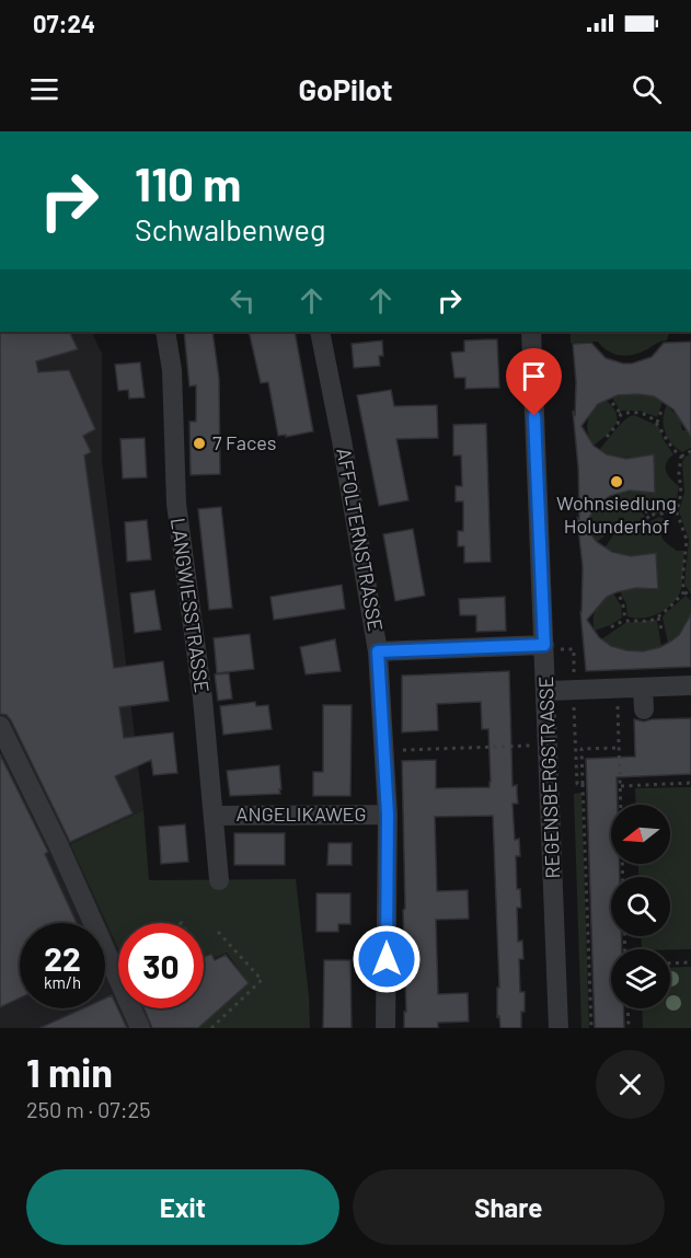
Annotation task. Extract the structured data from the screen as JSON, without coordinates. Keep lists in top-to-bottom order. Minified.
{"streets":{"street":["AFFOLTERNSTRASSE","LANGWIESSTRASSE","REGENSBERGSTRASSE","ANGELIKAWEG"]},"crossings":[["AFFOLTERNSTRASSE","ANGELIKAWEG"],["LANGWIESSTRASSE","ANGELIKAWEG"]],"places":["7 Faces","Wohnsiedlung Holunderhof"],"north":"left","page":{"status":"07:24","header":"GoPilot","turn":["110 m","Schwalbenweg"],"speed":"22 km/h","limit":"30","heading":["1 min","250 m · 07:25"],"buttons":["Exit","Share"]}}
